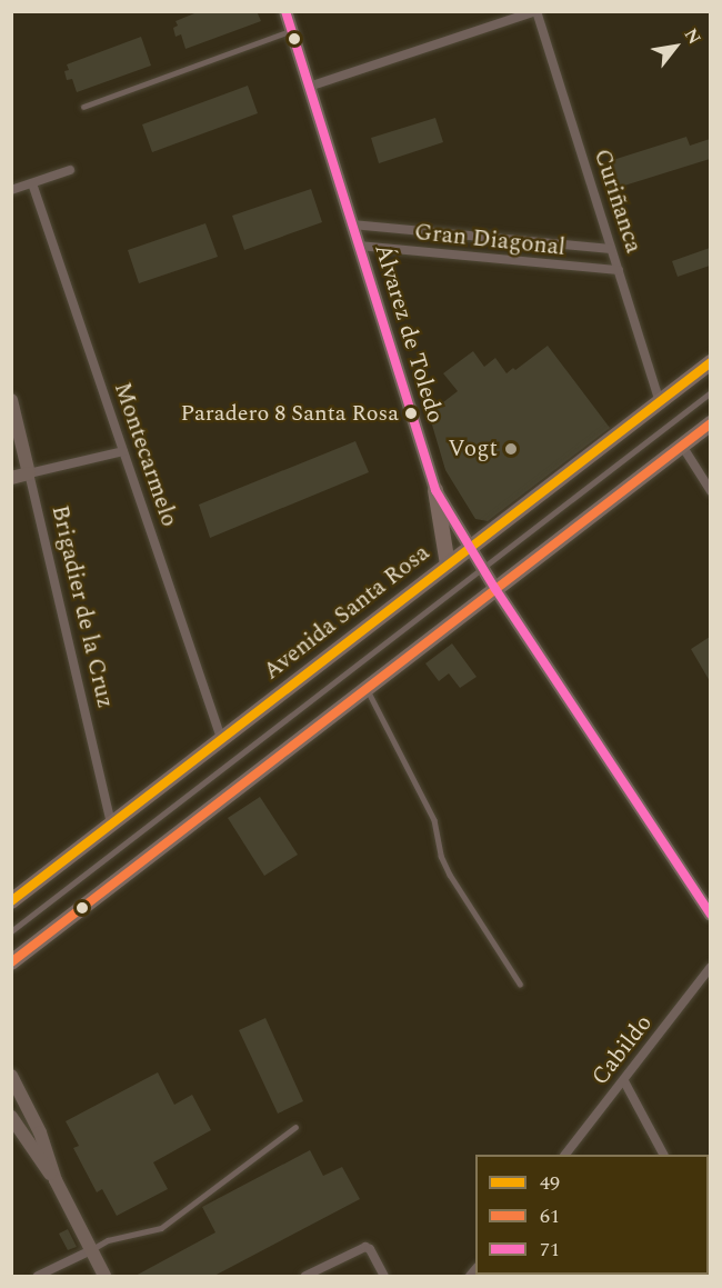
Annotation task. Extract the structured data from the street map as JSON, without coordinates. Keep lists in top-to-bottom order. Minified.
{"streets":{"main road":["Avenida Santa Rosa"],"street":["Curiñanca","Gran Diagonal","Álvarez de Toledo","Montecarmelo","Brigadier de la Cruz","Cabildo"]},"crossings":[["Curiñanca","Gran Diagonal"],["Curiñanca","Avenida Santa Rosa"],["Gran Diagonal","Álvarez de Toledo"],["Álvarez de Toledo","Avenida Santa Rosa"],["Montecarmelo","Avenida Santa Rosa"],["Brigadier de la Cruz","Avenida Santa Rosa"]],"places":["Paradero 8 Santa Rosa","Vogt"],"lines":["transit line 71","transit line 49","transit line 61"],"legend":["49","61","71"],"north":"top right"}
